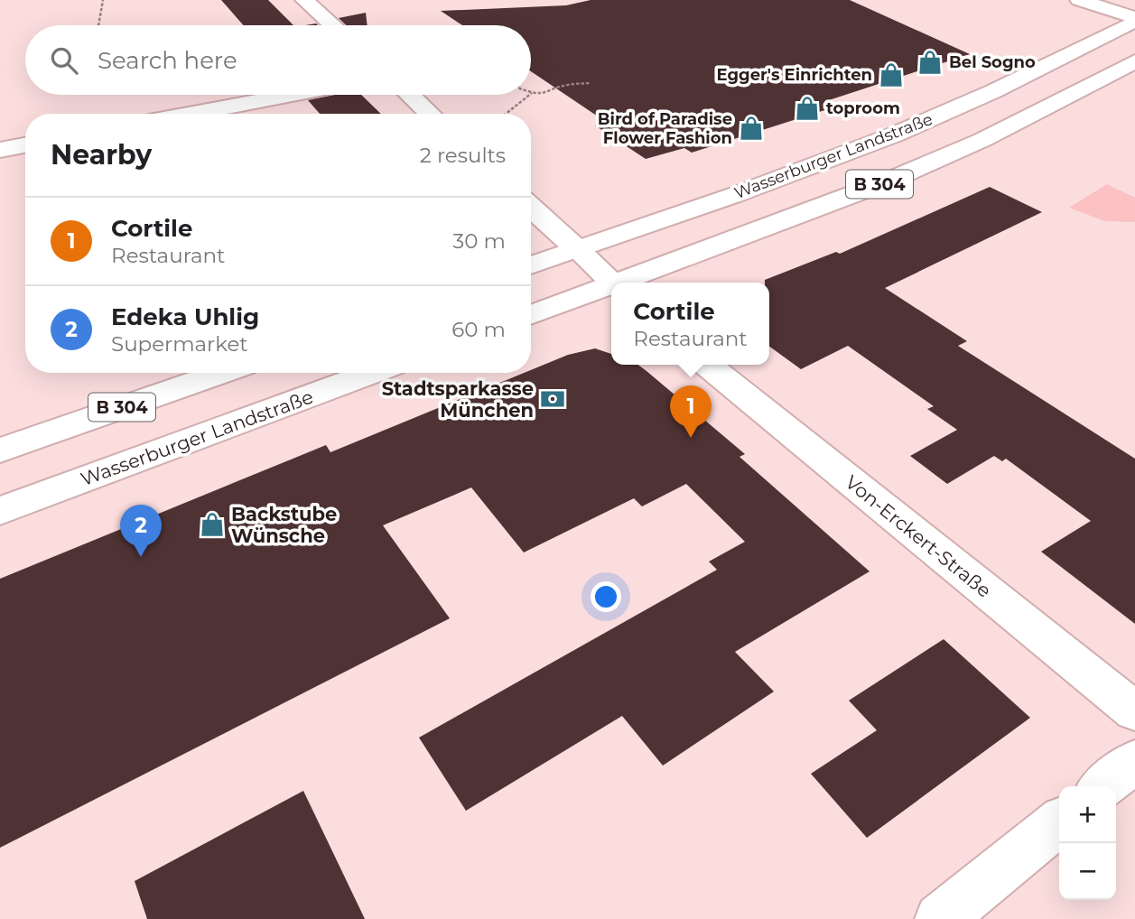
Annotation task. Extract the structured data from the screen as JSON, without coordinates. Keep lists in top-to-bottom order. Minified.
{"streets":{"main road":["Wasserburger Landstraße","B 304","Von-Erckert-Straße"]},"places":{"shop":["Bel Sogno","Egger's Einrichten","toproom","Bird of Paradise Flower Fashion","Backstube Wünsche"],"bank":["Stadtsparkasse München"]},"page":{"search":"Search here","heading":["Nearby","2 results"],"list":[{"mark":"1","name":"Cortile","note":"Restaurant","value":"30 m"},{"mark":"2","name":"Edeka Uhlig","note":"Supermarket","value":"60 m"}],"popup":["Cortile","Restaurant"],"pins":["1","2"],"map_buttons":["+","−"]}}
